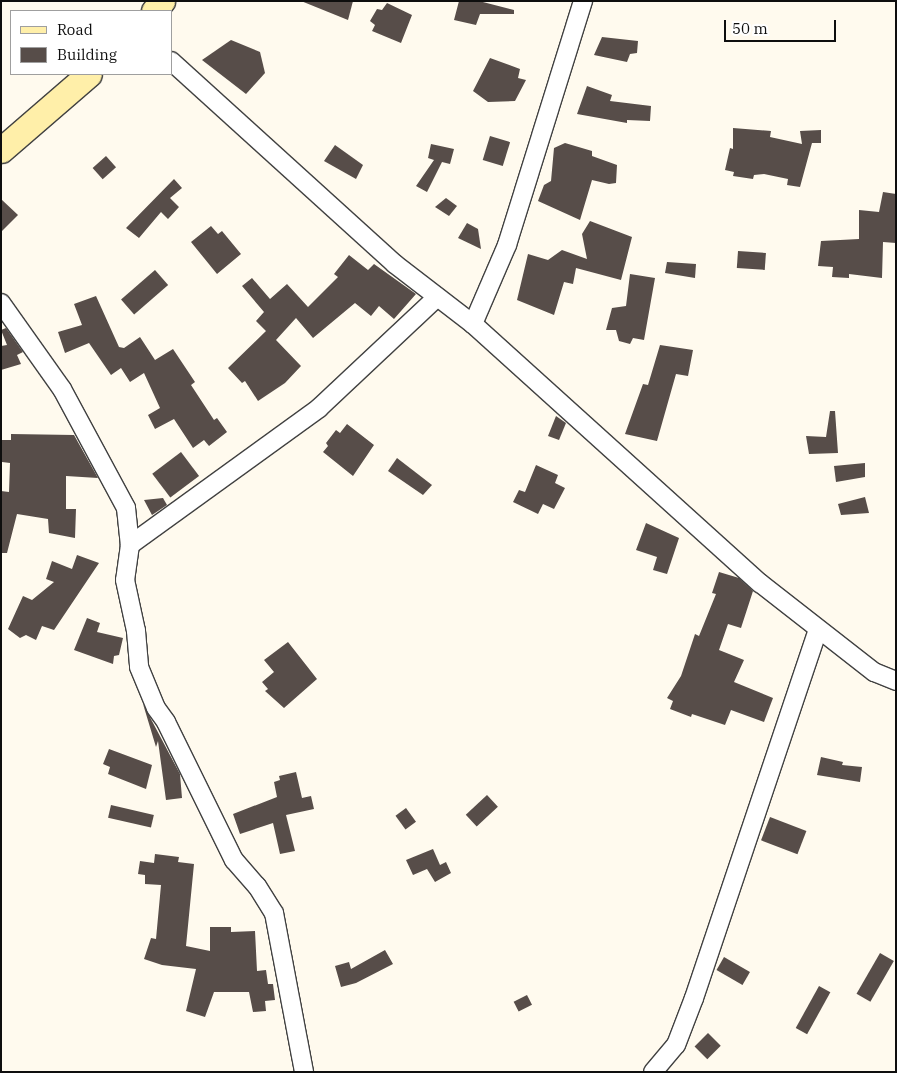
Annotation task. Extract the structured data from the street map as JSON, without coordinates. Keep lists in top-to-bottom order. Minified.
{"legend":["Road","Building"],"scale_bar":"50 m"}
